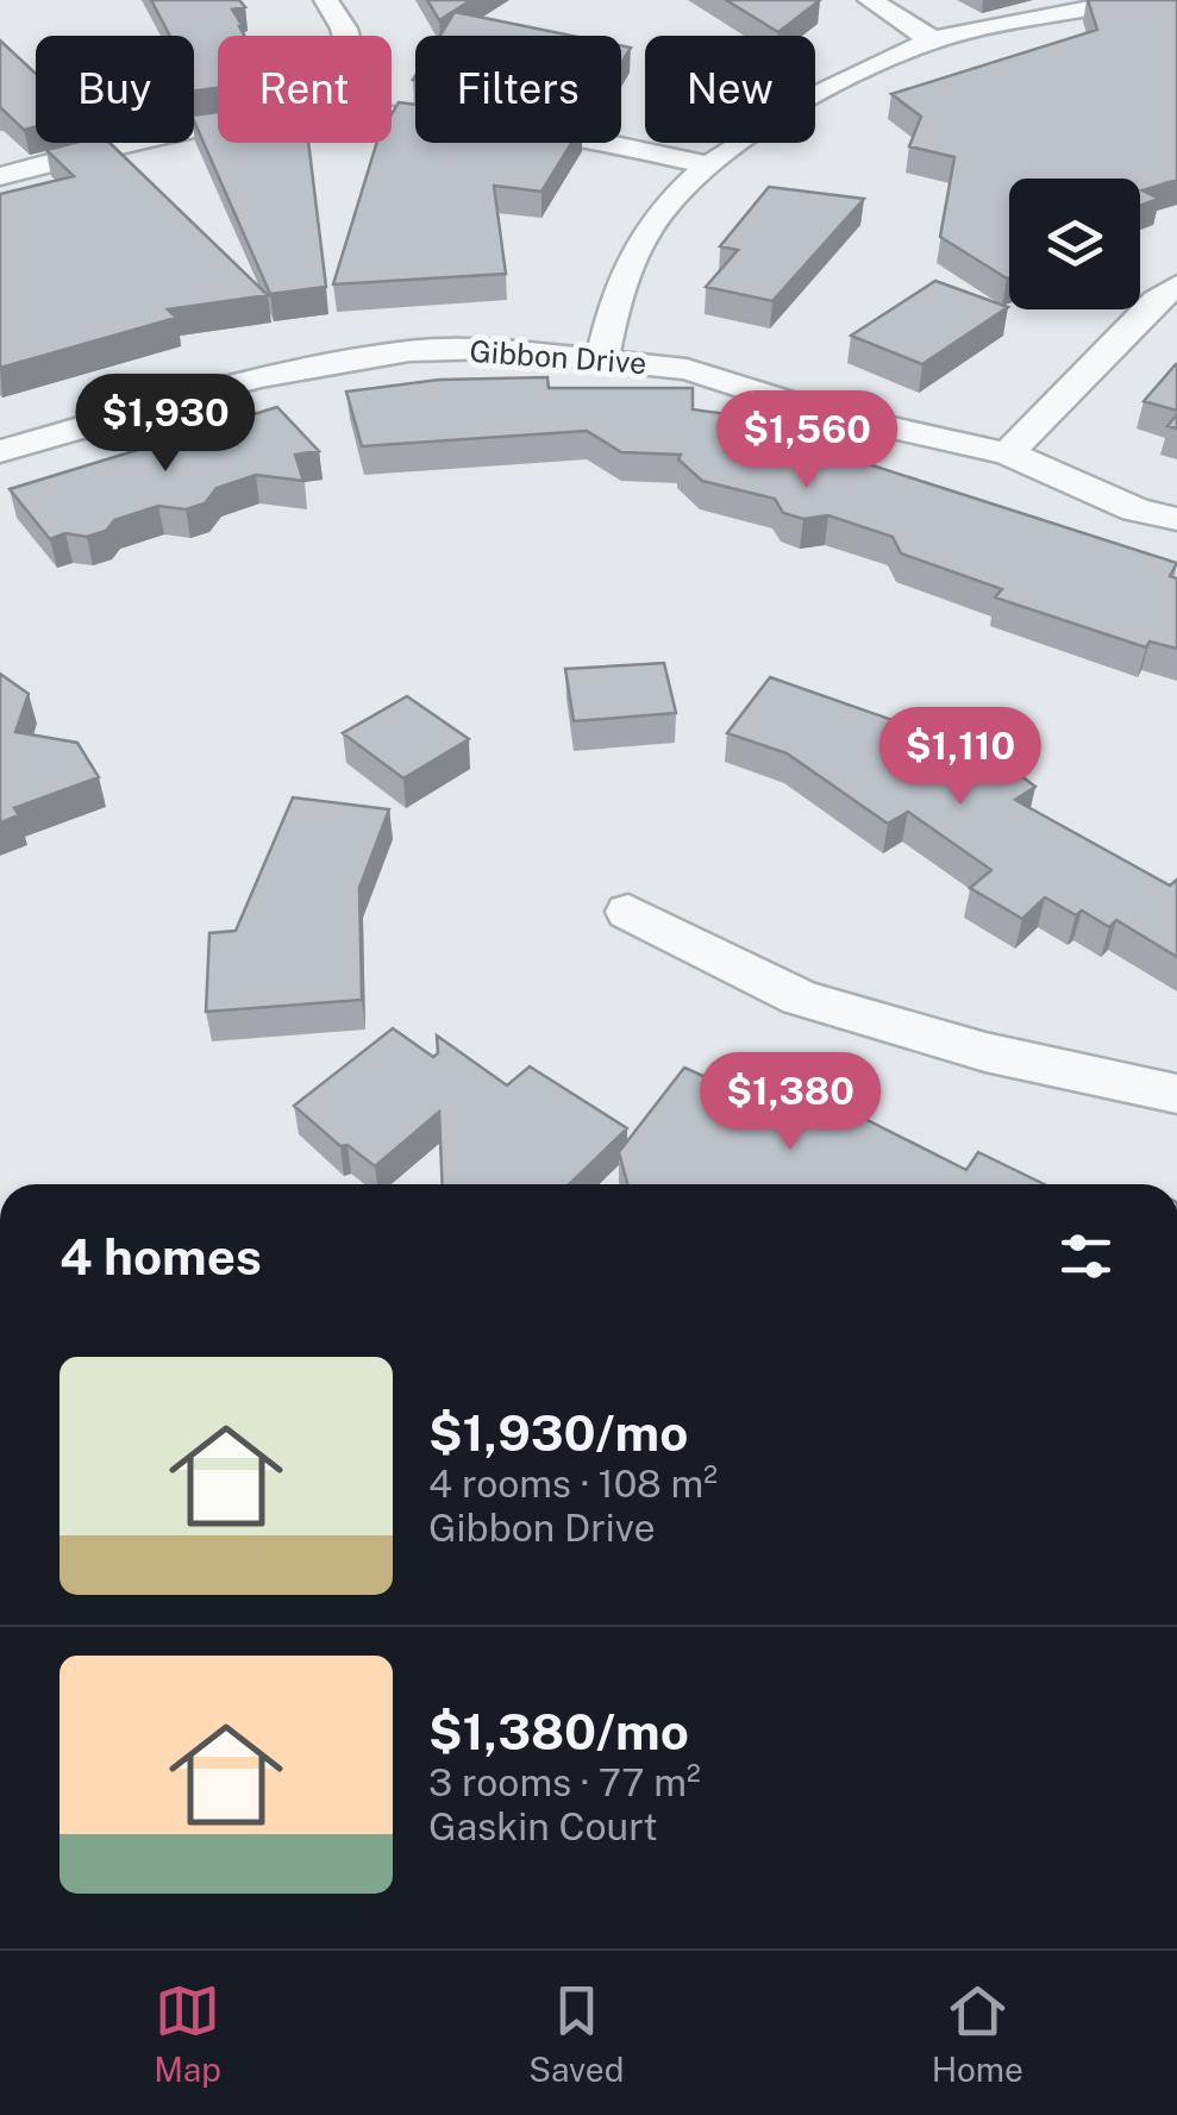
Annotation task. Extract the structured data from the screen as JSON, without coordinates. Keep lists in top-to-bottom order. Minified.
{"streets":{"street":["Gibbon Drive"]},"page":{"chip":["Buy","Rent","Filters","New"],"price":["$1,930","$1,560","$1,110","$1,380"],"heading":"4 homes","list":[{"name":"$1,930/mo","note":"4 rooms · 108 m² · Gibbon Drive"},{"name":"$1,380/mo","note":"3 rooms · 77 m² · Gaskin Court"}],"tabs":["Map","Saved","Home"]}}
